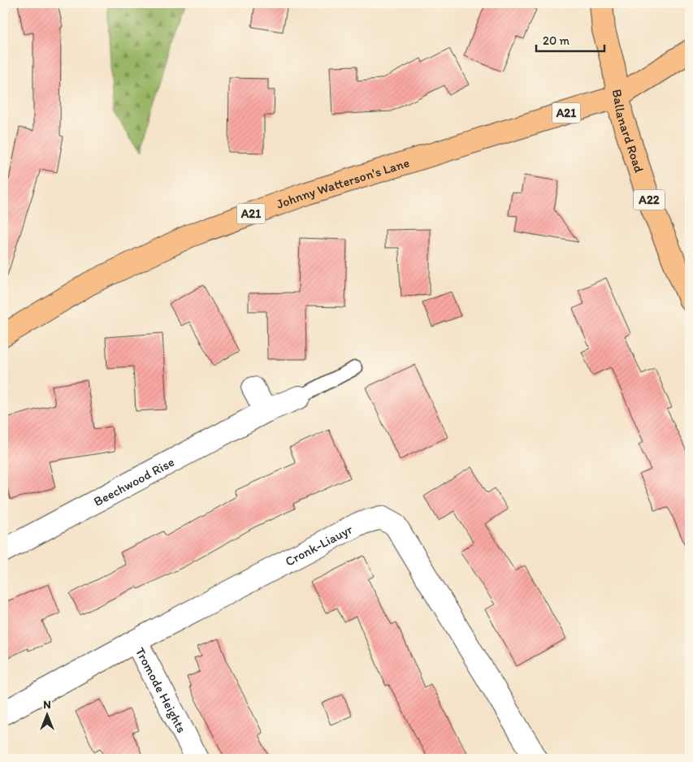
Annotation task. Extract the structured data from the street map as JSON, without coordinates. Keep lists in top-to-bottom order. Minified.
{"streets":{"main road":["A21","Ballanard Road","Johnny Watterson's Lane","A22"],"street":["Beechwood Rise","Cronk-Liauyr","Tromode Heights"]},"crossings":[["Ballanard Road","Johnny Watterson's Lane"],["Cronk-Liauyr","Tromode Heights"]],"scale_bar":"20 m","north":"top"}
